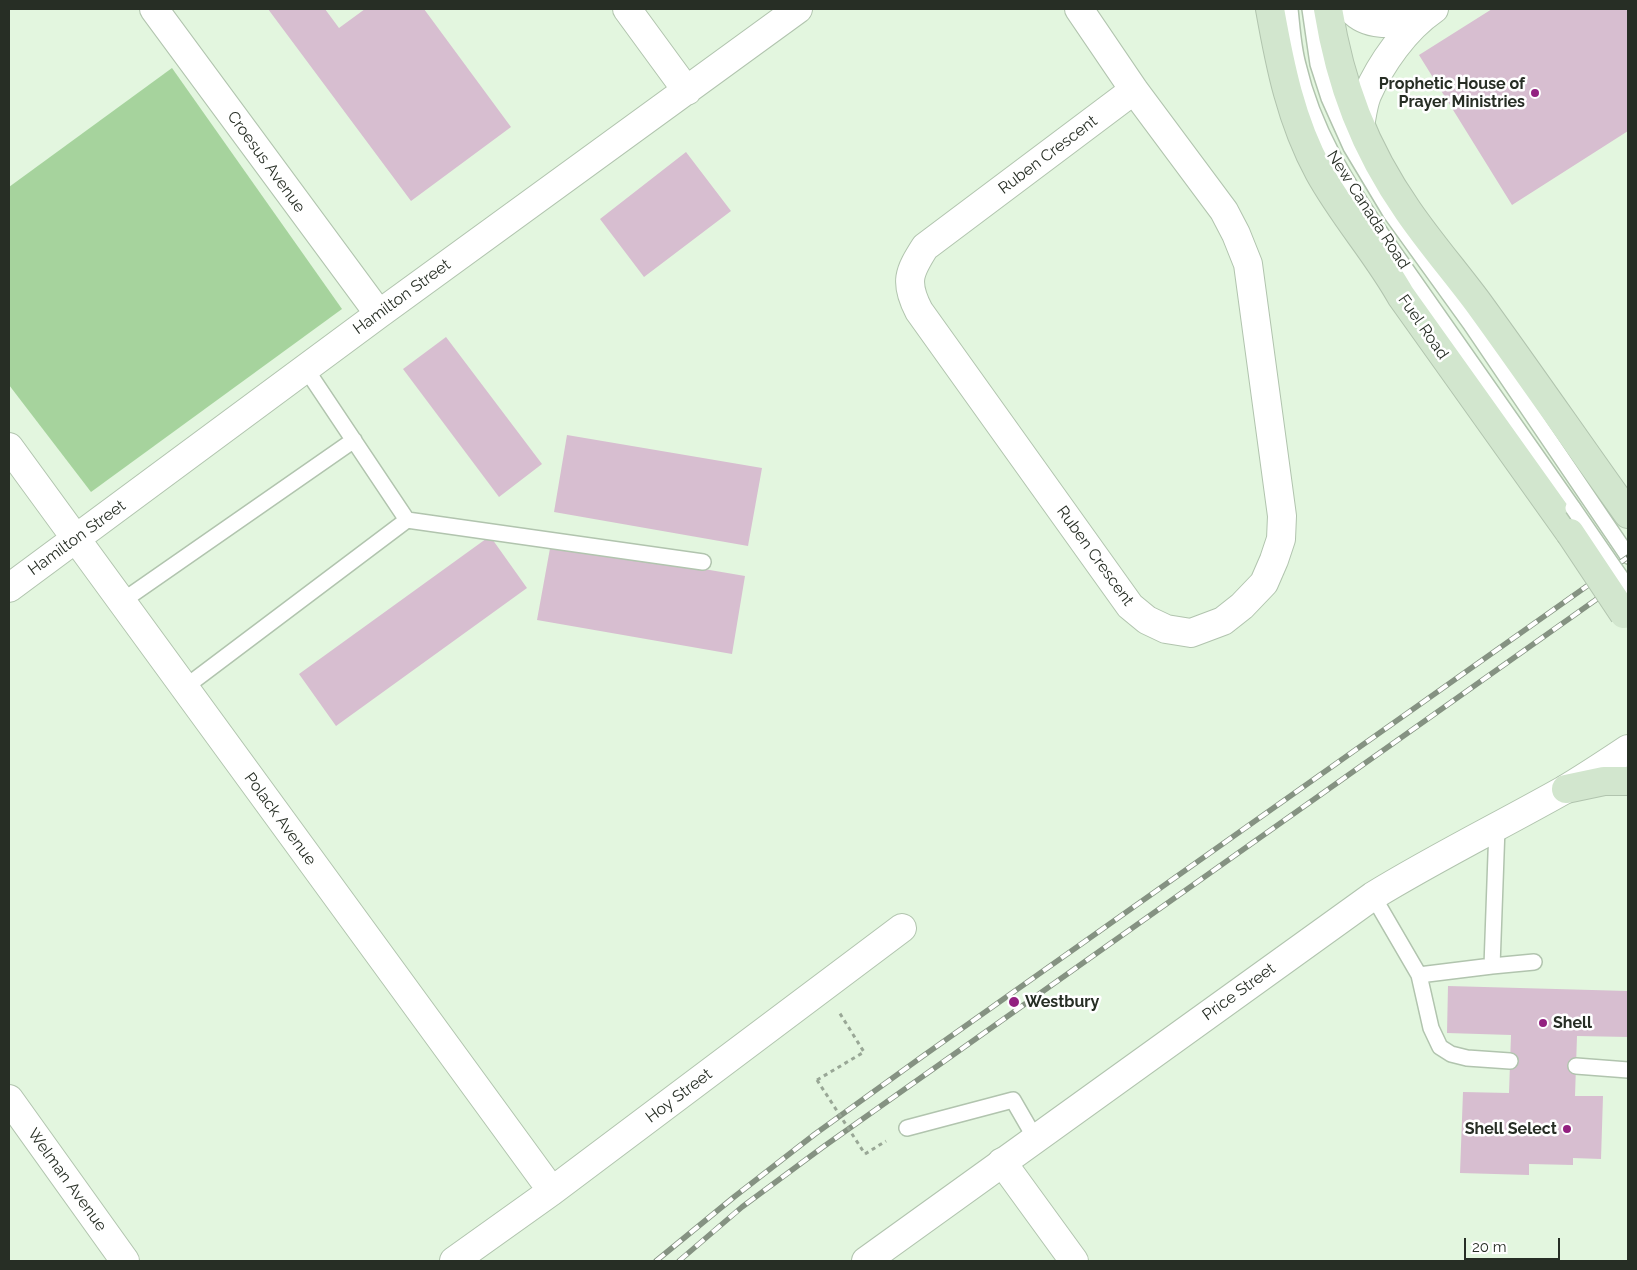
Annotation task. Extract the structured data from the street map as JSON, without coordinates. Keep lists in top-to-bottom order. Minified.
{"streets":{"main road":["Fuel Road"],"street":["Ruben Crescent","Croesus Avenue","Hamilton Street","Polack Avenue","Price Street","Hoy Street","Welman Avenue"],"lane":["New Canada Road"]},"crossings":[["Croesus Avenue","Hamilton Street"],["New Canada Road","Fuel Road"],["Hamilton Street","Polack Avenue"],["Polack Avenue","Hoy Street"]],"places":["Prophetic House of Prayer Ministries","Westbury","Shell","Shell Select"],"scale_bar":"20 m"}
